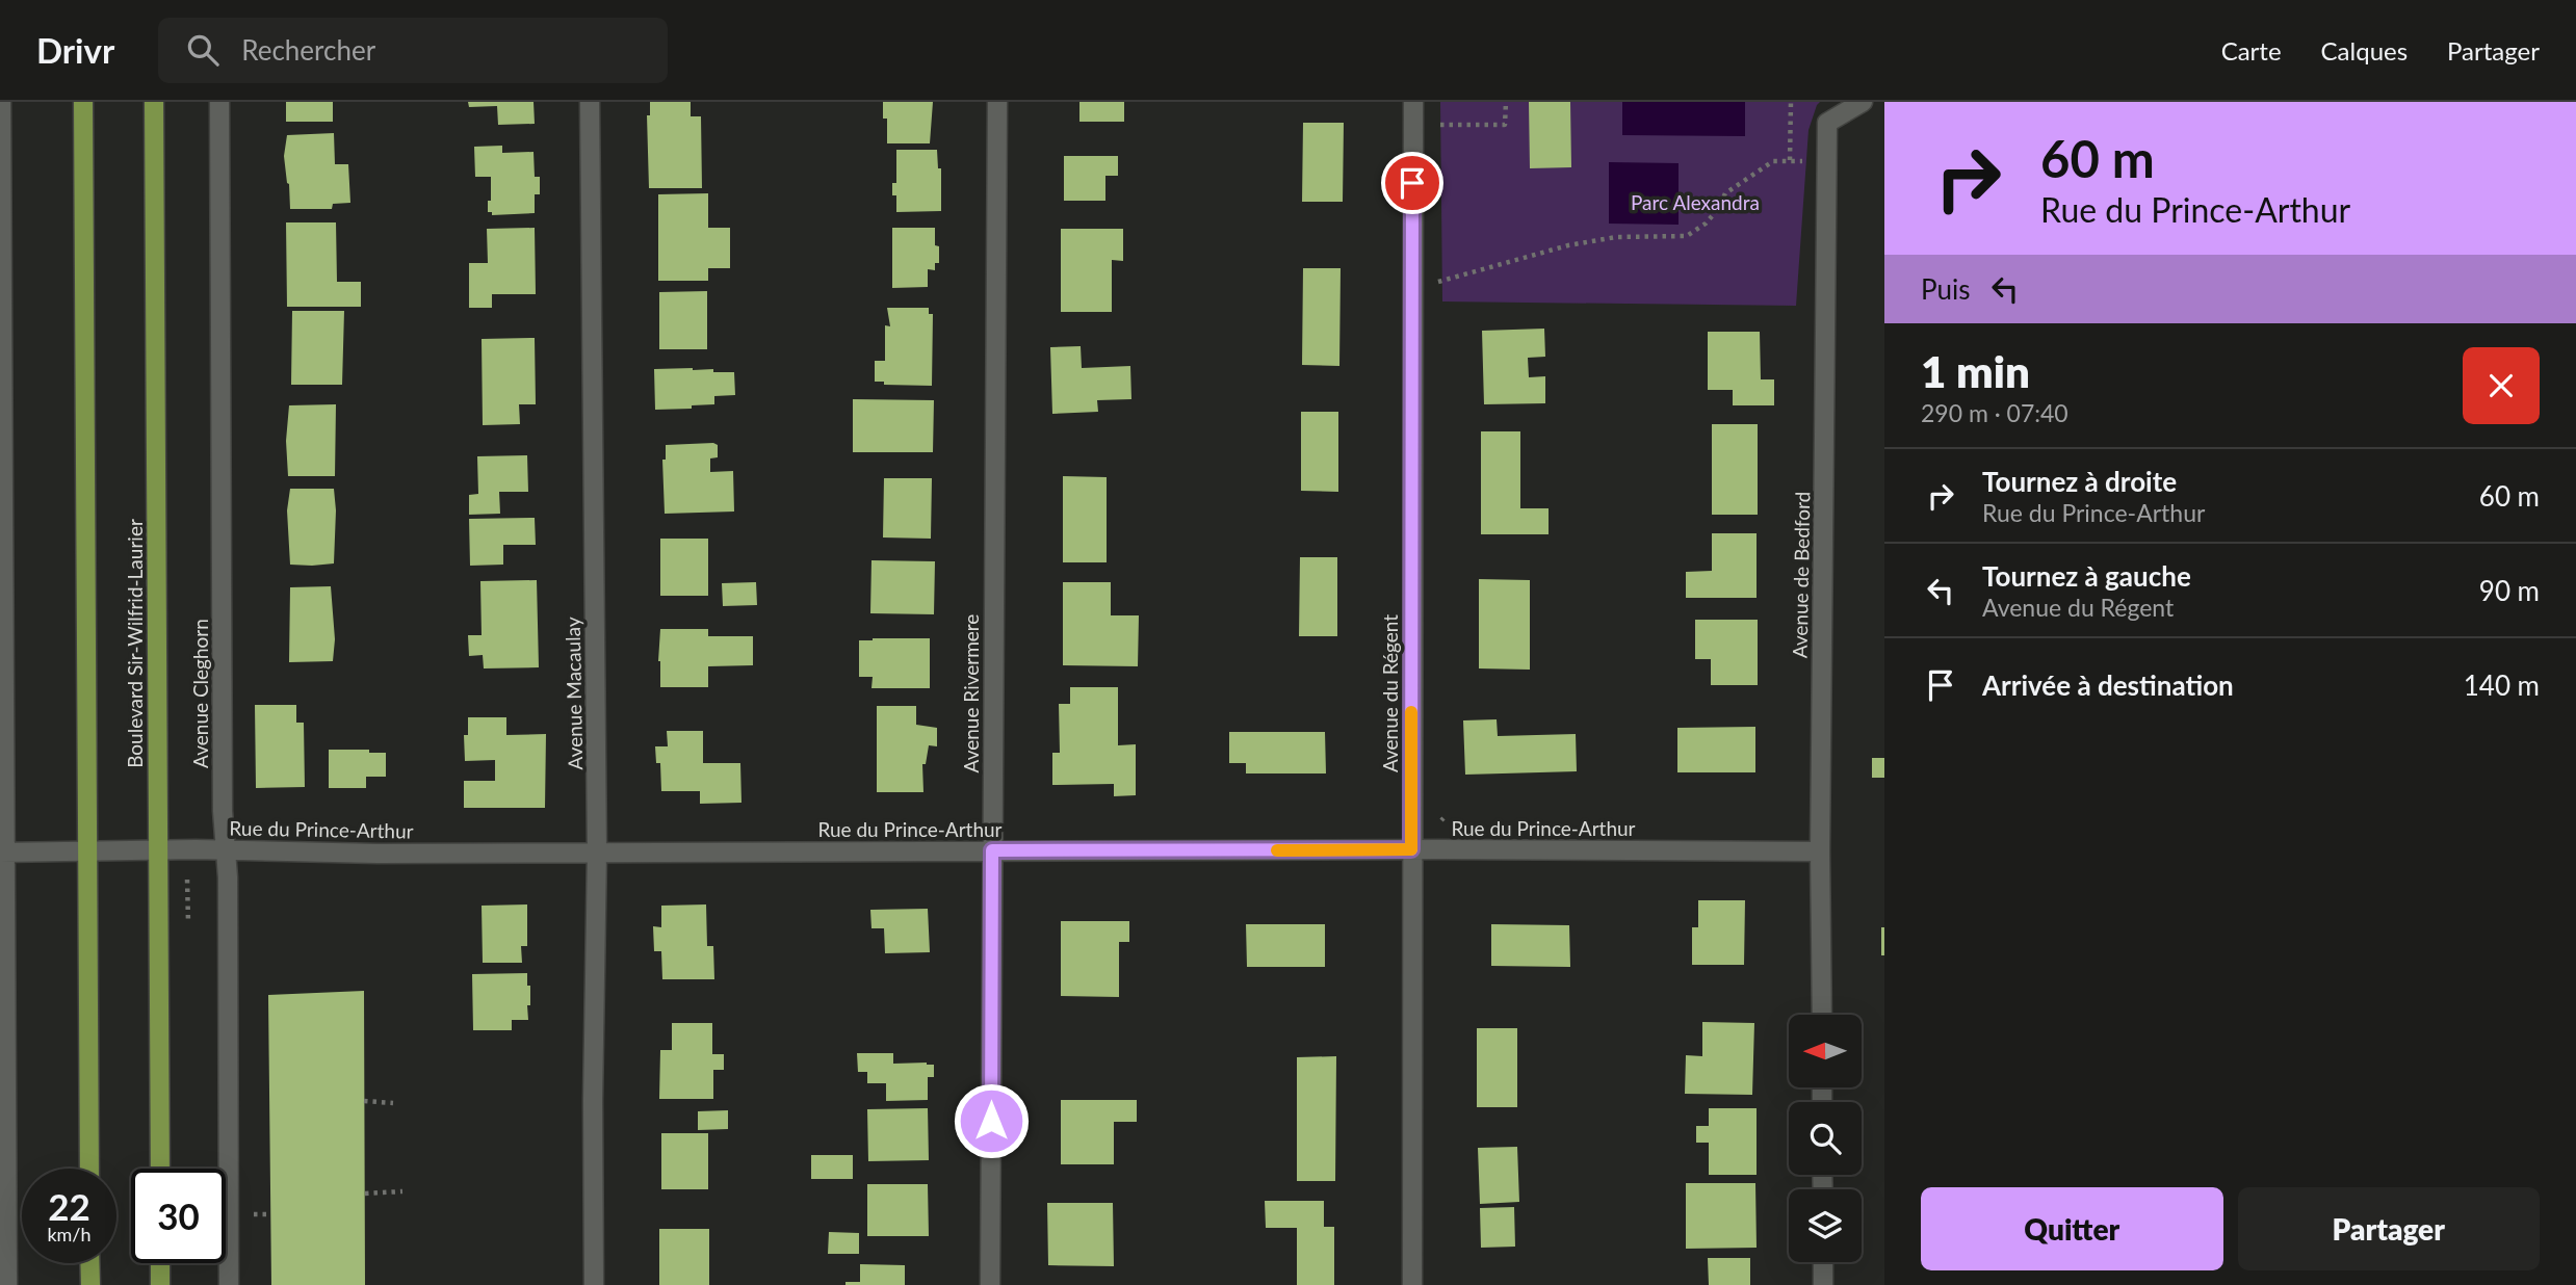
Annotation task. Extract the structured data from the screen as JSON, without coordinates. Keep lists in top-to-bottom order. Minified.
{"streets":{"main road":["Boulevard Sir-Wilfrid-Laurier"],"street":["Avenue de Bedford","Avenue Cleghorn","Avenue Macaulay","Avenue Rivermere","Avenue du Régent","Rue du Prince-Arthur"]},"crossings":[["Avenue de Bedford","Rue du Prince-Arthur"],["Boulevard Sir-Wilfrid-Laurier","Rue du Prince-Arthur"],["Avenue Cleghorn","Rue du Prince-Arthur"],["Avenue Macaulay","Rue du Prince-Arthur"],["Avenue Rivermere","Rue du Prince-Arthur"],["Avenue du Régent","Rue du Prince-Arthur"]],"parks":["Parc Alexandra"],"north":"left","page":{"header":"Drivr","search":"Rechercher","nav":["Carte","Calques","Partager"],"turn":["60 m","Rue du Prince-Arthur"],"then":"Puis","heading":["1 min","290 m · 07:40"],"list":[{"name":"Tournez à droite","note":"Rue du Prince-Arthur","value":"60 m"},{"name":"Tournez à gauche","note":"Avenue du Régent","value":"90 m"},{"name":"Arrivée à destination","value":"140 m"}],"speed":"22 km/h","limit":"30","buttons":["Quitter","Partager"]}}
